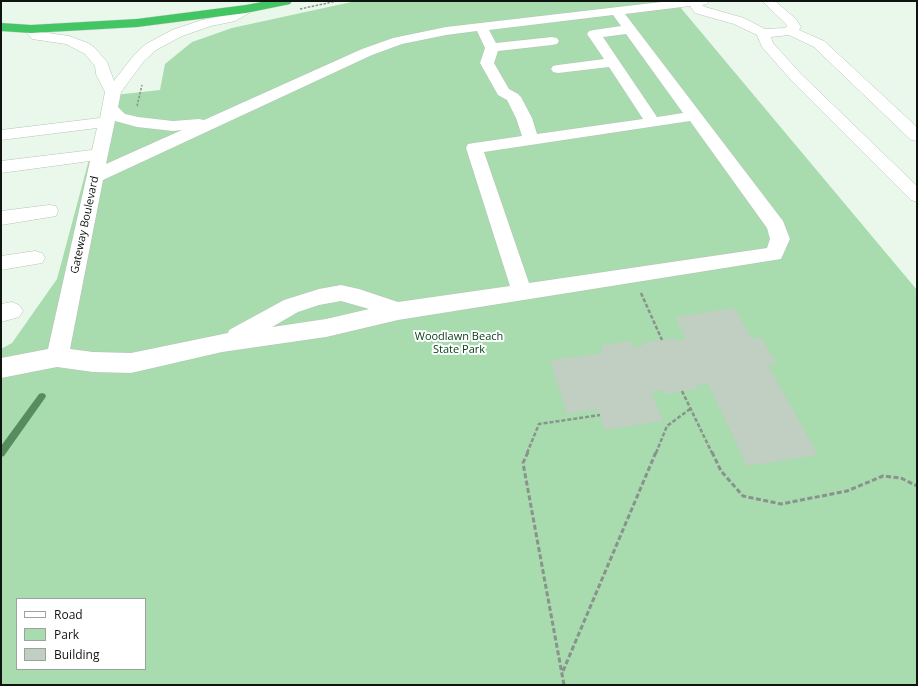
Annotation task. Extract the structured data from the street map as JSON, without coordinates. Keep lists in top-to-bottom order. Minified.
{"streets":{"street":["Gateway Boulevard"]},"parks":["Woodlawn Beach State Park"],"legend":["Road","Park","Building"]}
